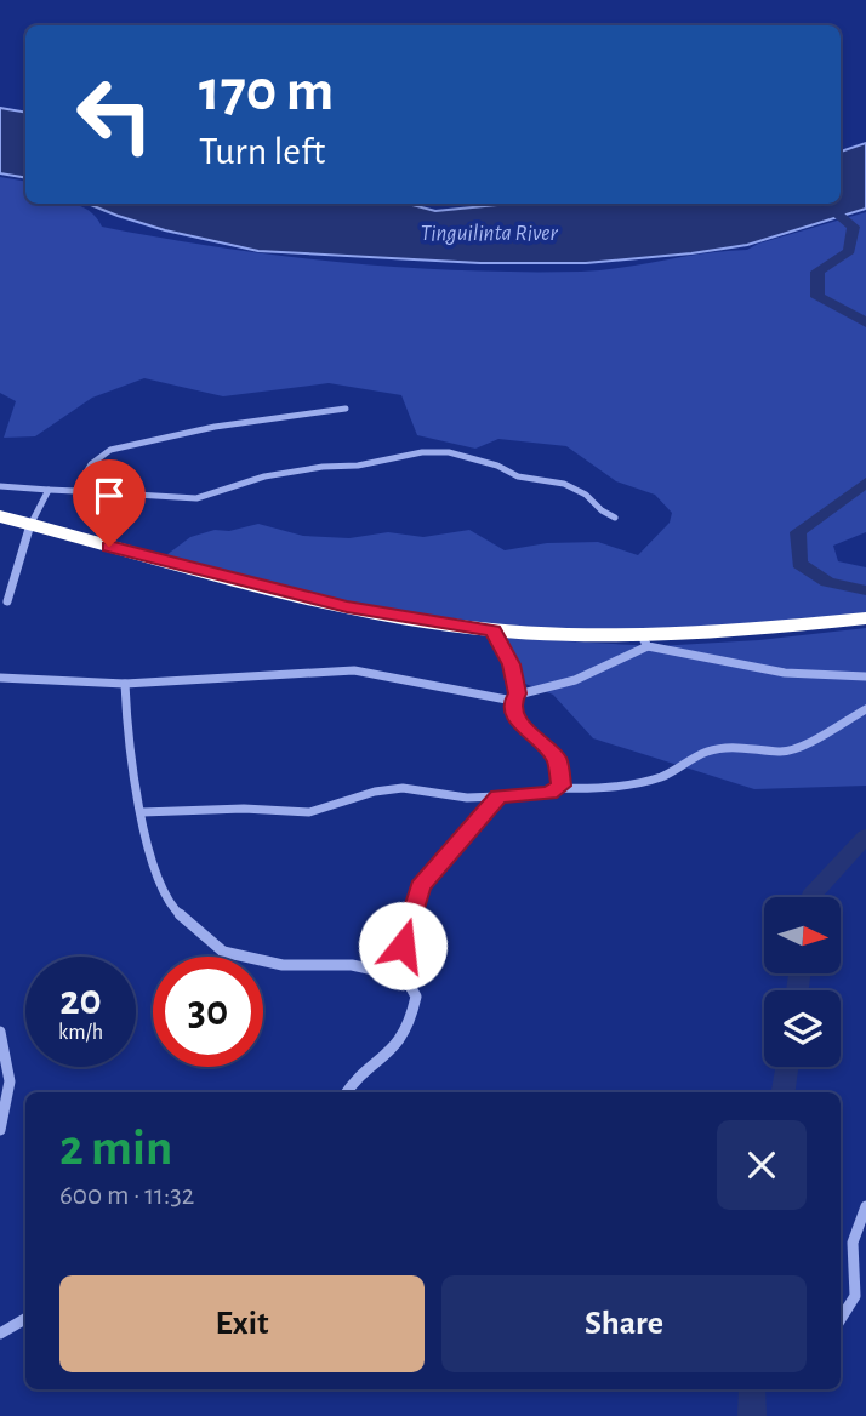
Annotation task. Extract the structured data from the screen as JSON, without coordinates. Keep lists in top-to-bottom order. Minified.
{"water":["Tinguilinta River"],"north":"right","page":{"turn":["170 m","Turn left"],"speed":"20 km/h","limit":"30","heading":["2 min","600 m · 11:32"],"buttons":["Exit","Share"]}}
